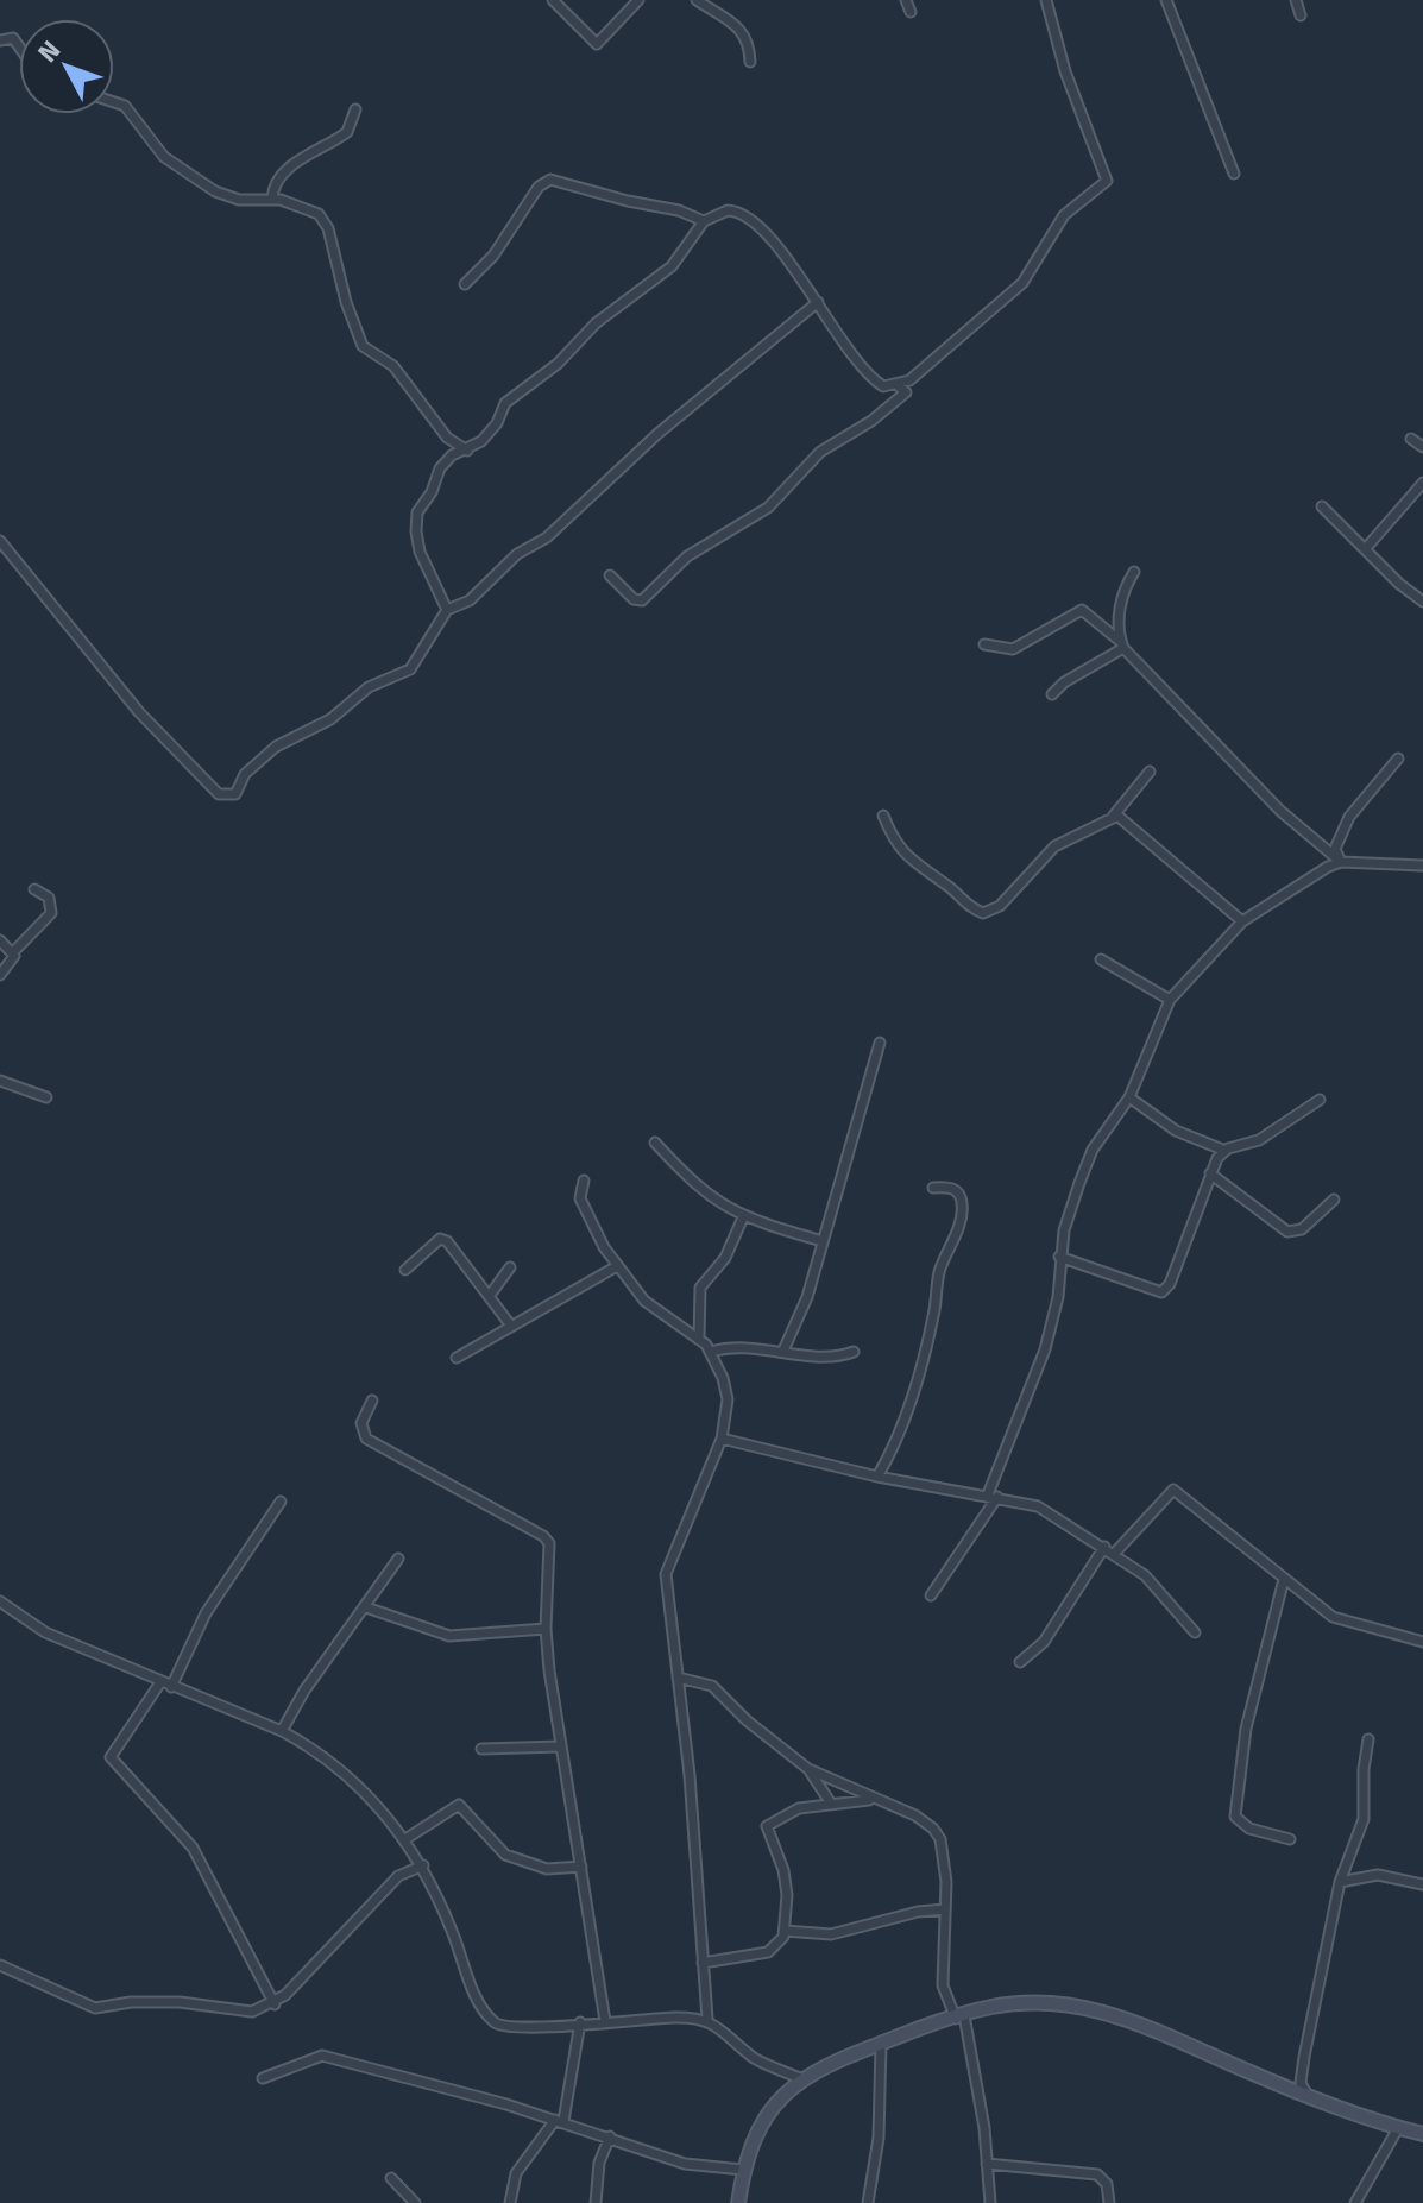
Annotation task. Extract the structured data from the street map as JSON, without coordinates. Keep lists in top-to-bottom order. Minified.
{"north":"top left"}
